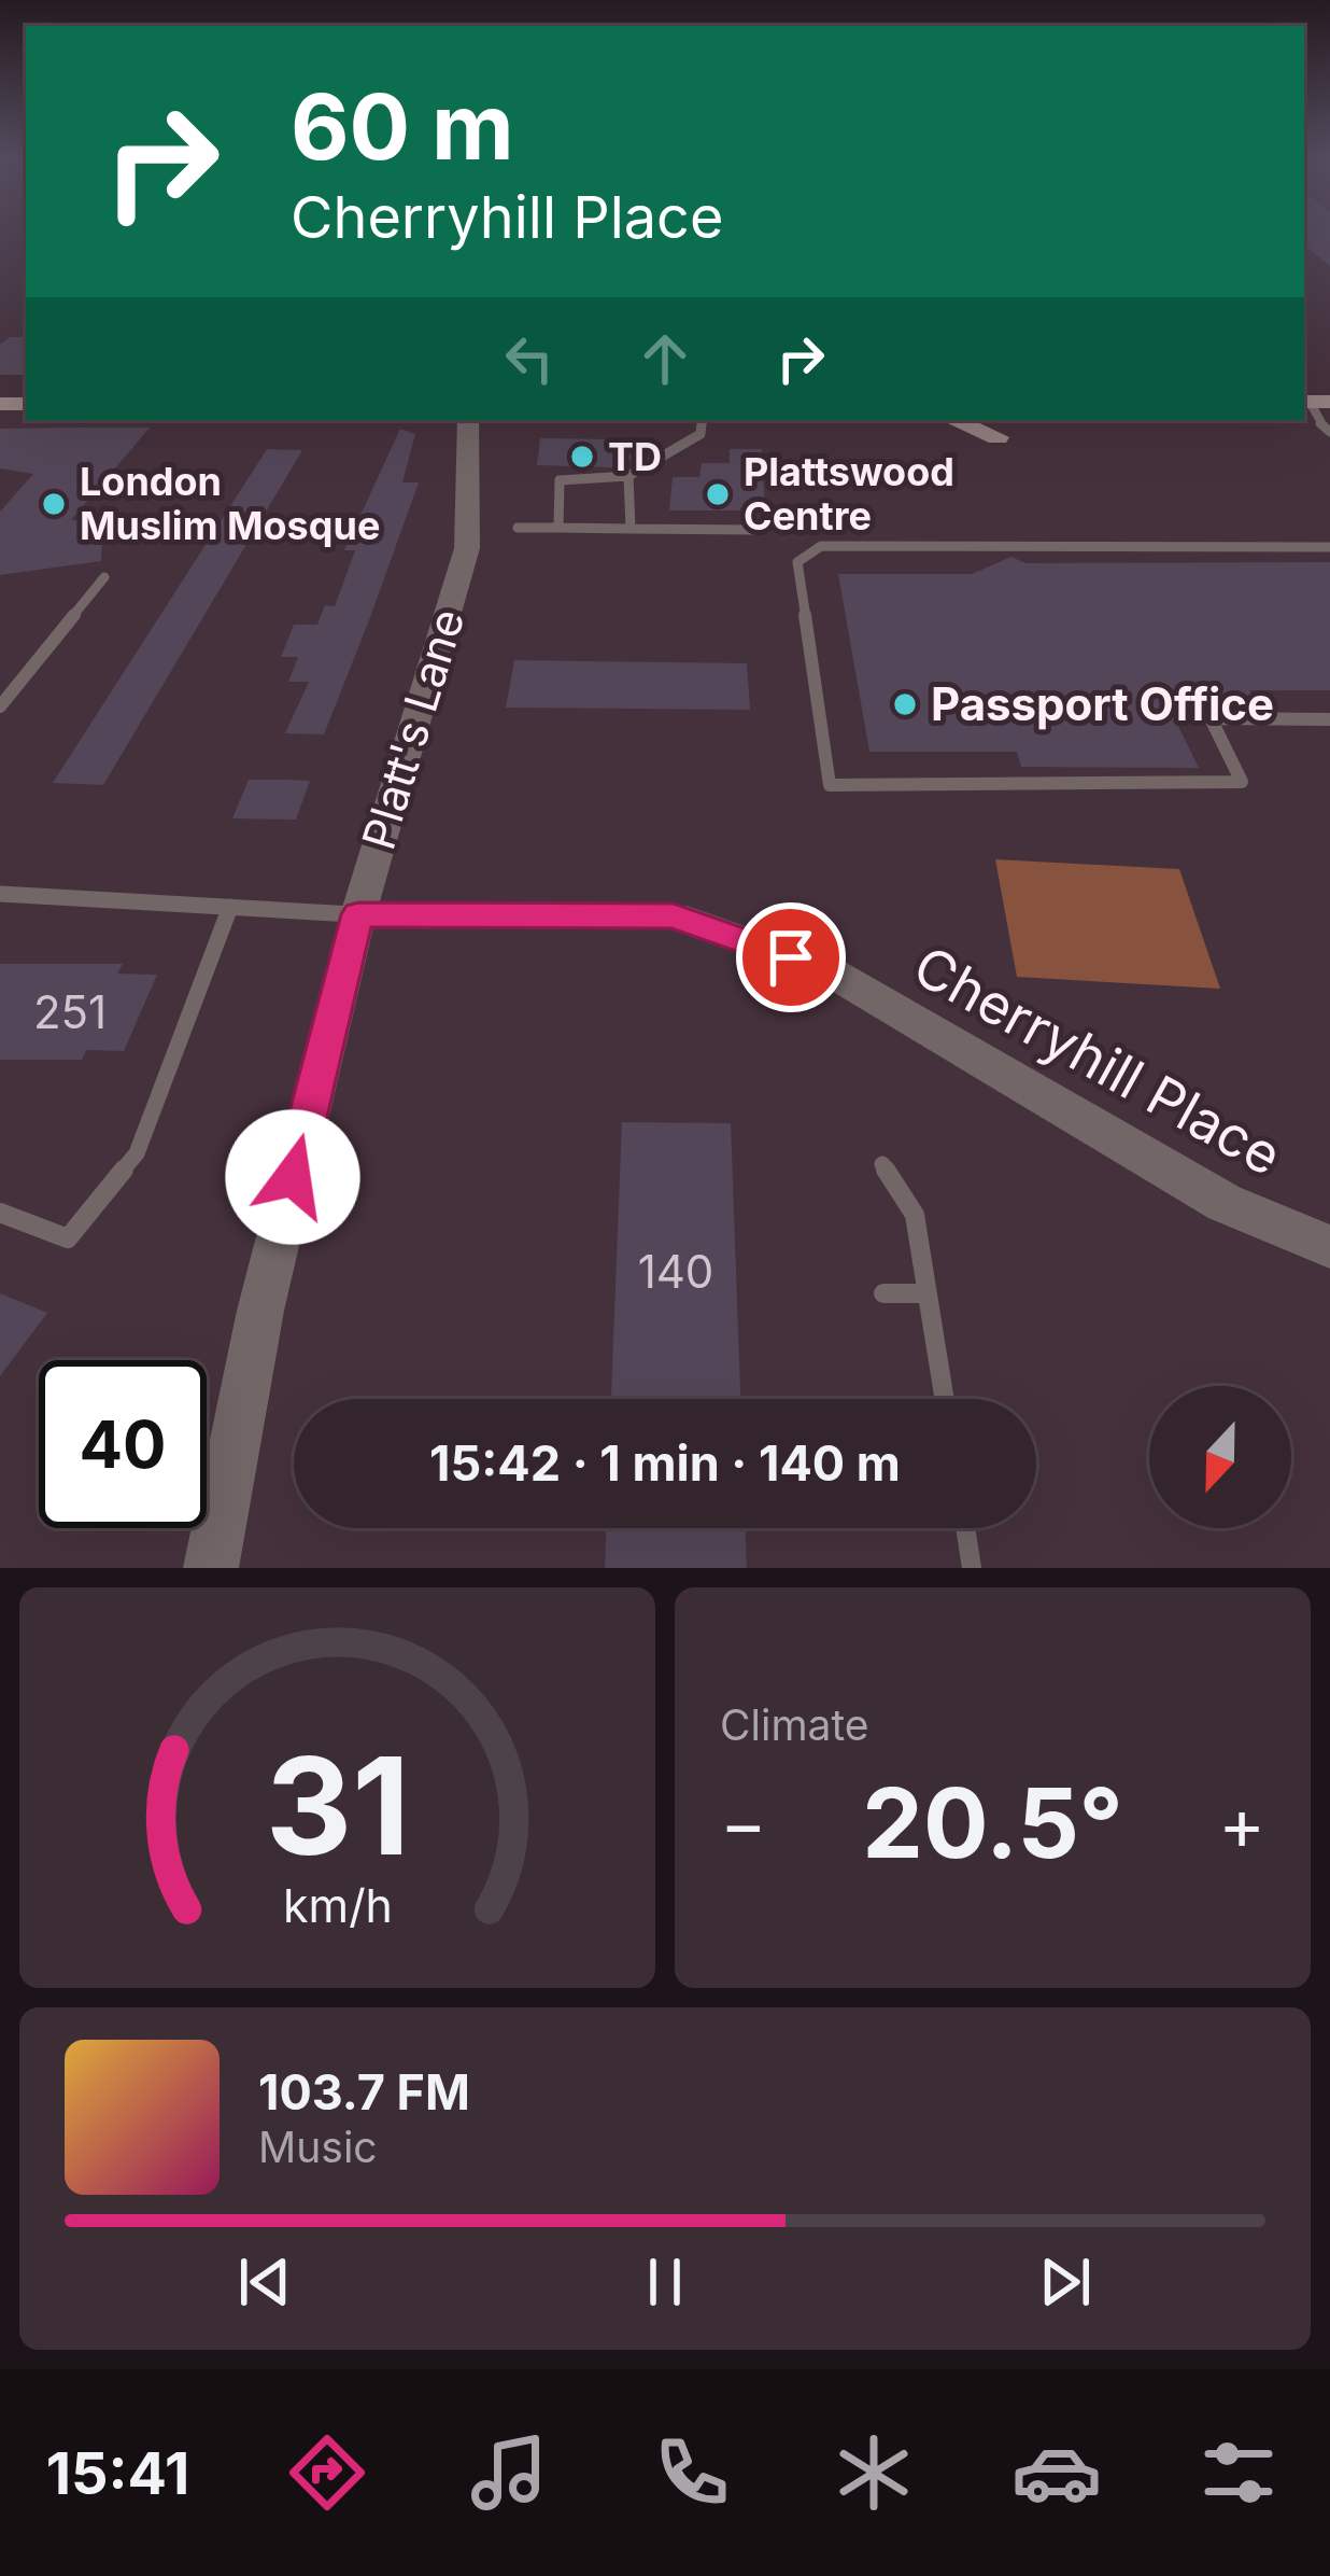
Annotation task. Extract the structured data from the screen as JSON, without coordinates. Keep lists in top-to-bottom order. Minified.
{"streets":{"street":["Platt's Lane","Cherryhill Place"]},"crossings":[["Platt's Lane","Cherryhill Place"]],"places":["TD","Plattswood Centre","London Muslim Mosque","Passport Office"],"house_numbers":["251","140"],"north":"bottom","page":{"turn":["60 m","Cherryhill Place"],"limit":"40","trip":"15:42 · 1 min · 140 m","tile":"Climate","heat":["−","20.5°","+"],"song":["103.7 FM","Music"],"tabs":"15:41","gauge":["31","km/h"]}}
